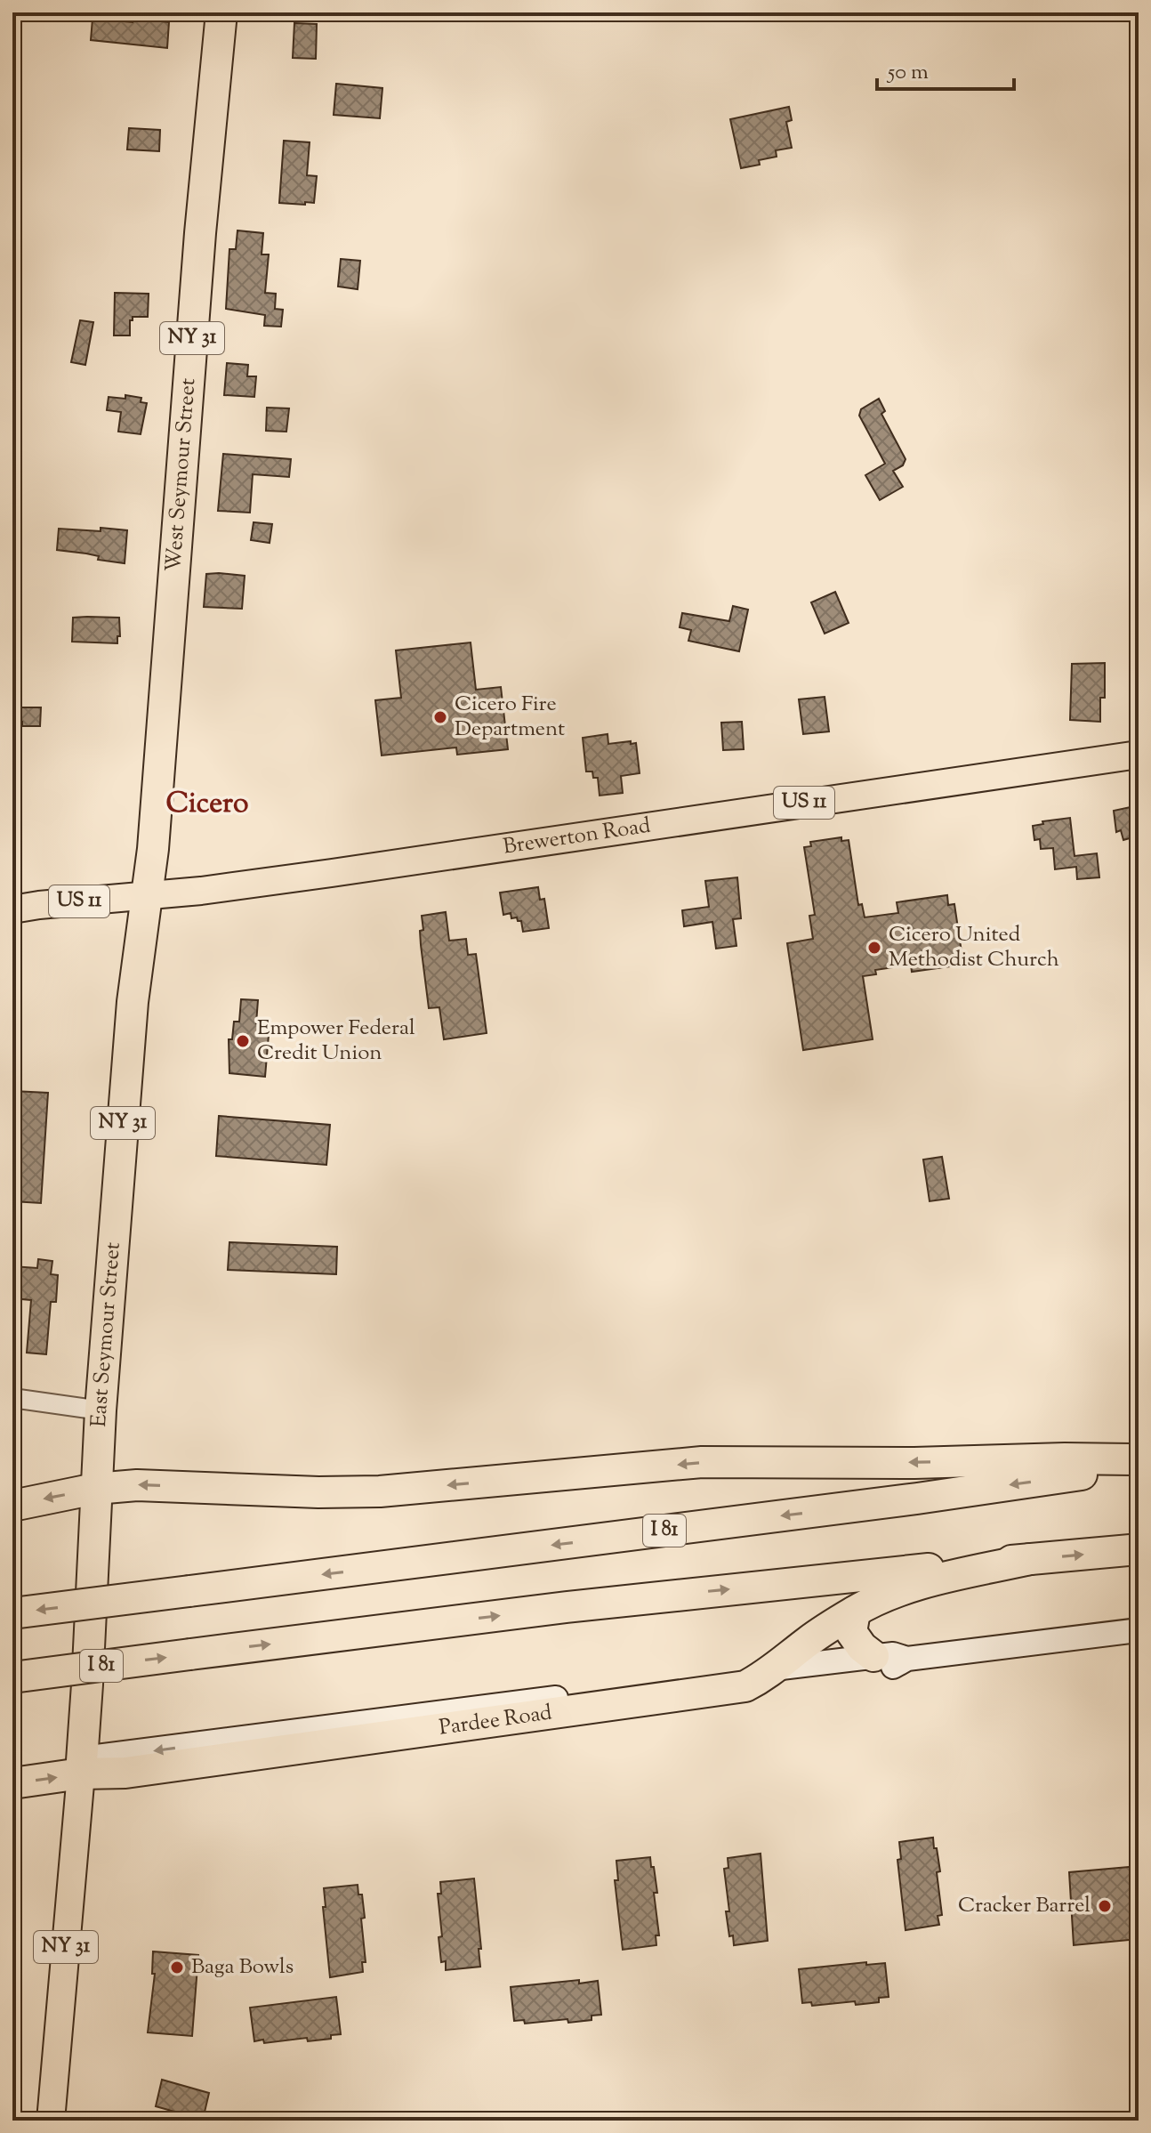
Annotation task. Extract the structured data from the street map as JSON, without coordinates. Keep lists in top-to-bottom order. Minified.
{"streets":{"highway":["NY 31","West Seymour Street","East Seymour Street","I 81","Pardee Road"],"main road":["US 11","Brewerton Road"]},"crossings":[["NY 31","East Seymour Street"],["NY 31","Pardee Road"],["West Seymour Street","Brewerton Road"],["West Seymour Street","East Seymour Street"],["Brewerton Road","East Seymour Street"],["East Seymour Street","Pardee Road"]],"one_way":["Pardee Road"],"districts":["Cicero"],"places":["Cicero Fire Department","Cicero United Methodist Church","Empower Federal Credit Union","Cracker Barrel","Baga Bowls"],"scale_bar":"50 m"}
